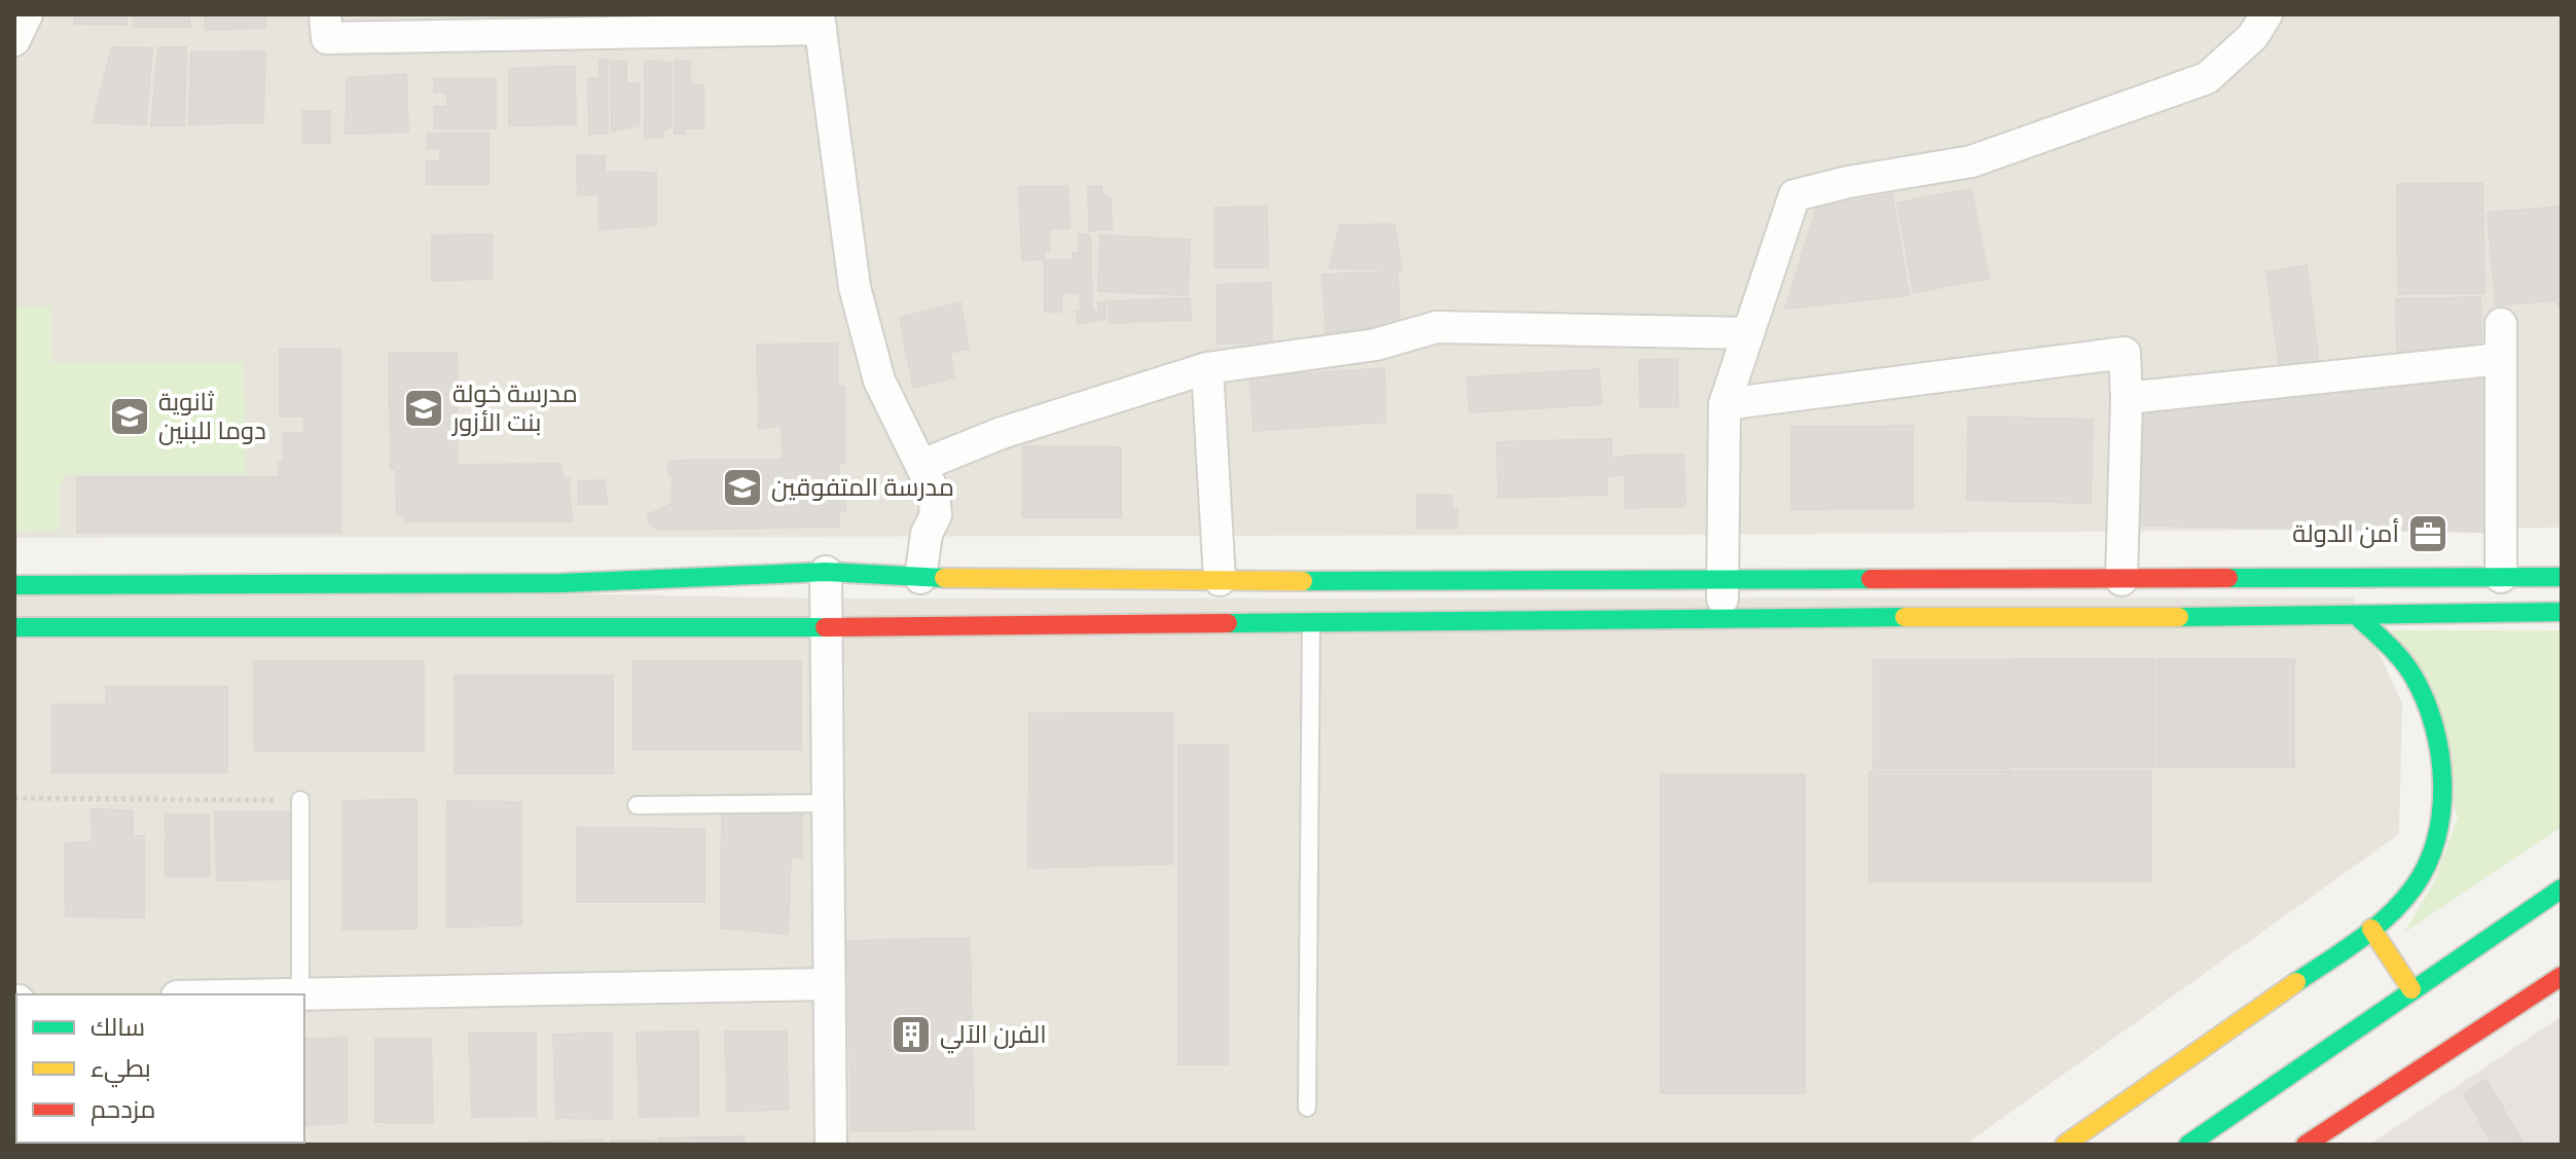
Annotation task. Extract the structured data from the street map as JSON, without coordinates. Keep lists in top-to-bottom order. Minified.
{"places":{"school or university":["مدرسة خولة بنت الأزور","ثانوية دوما للبنين","مدرسة المتفوقين"],"office":["أمن الدولة"],"building":["الفرن الآلي"]},"legend":["سالك","بطيء","مزدحم"]}
